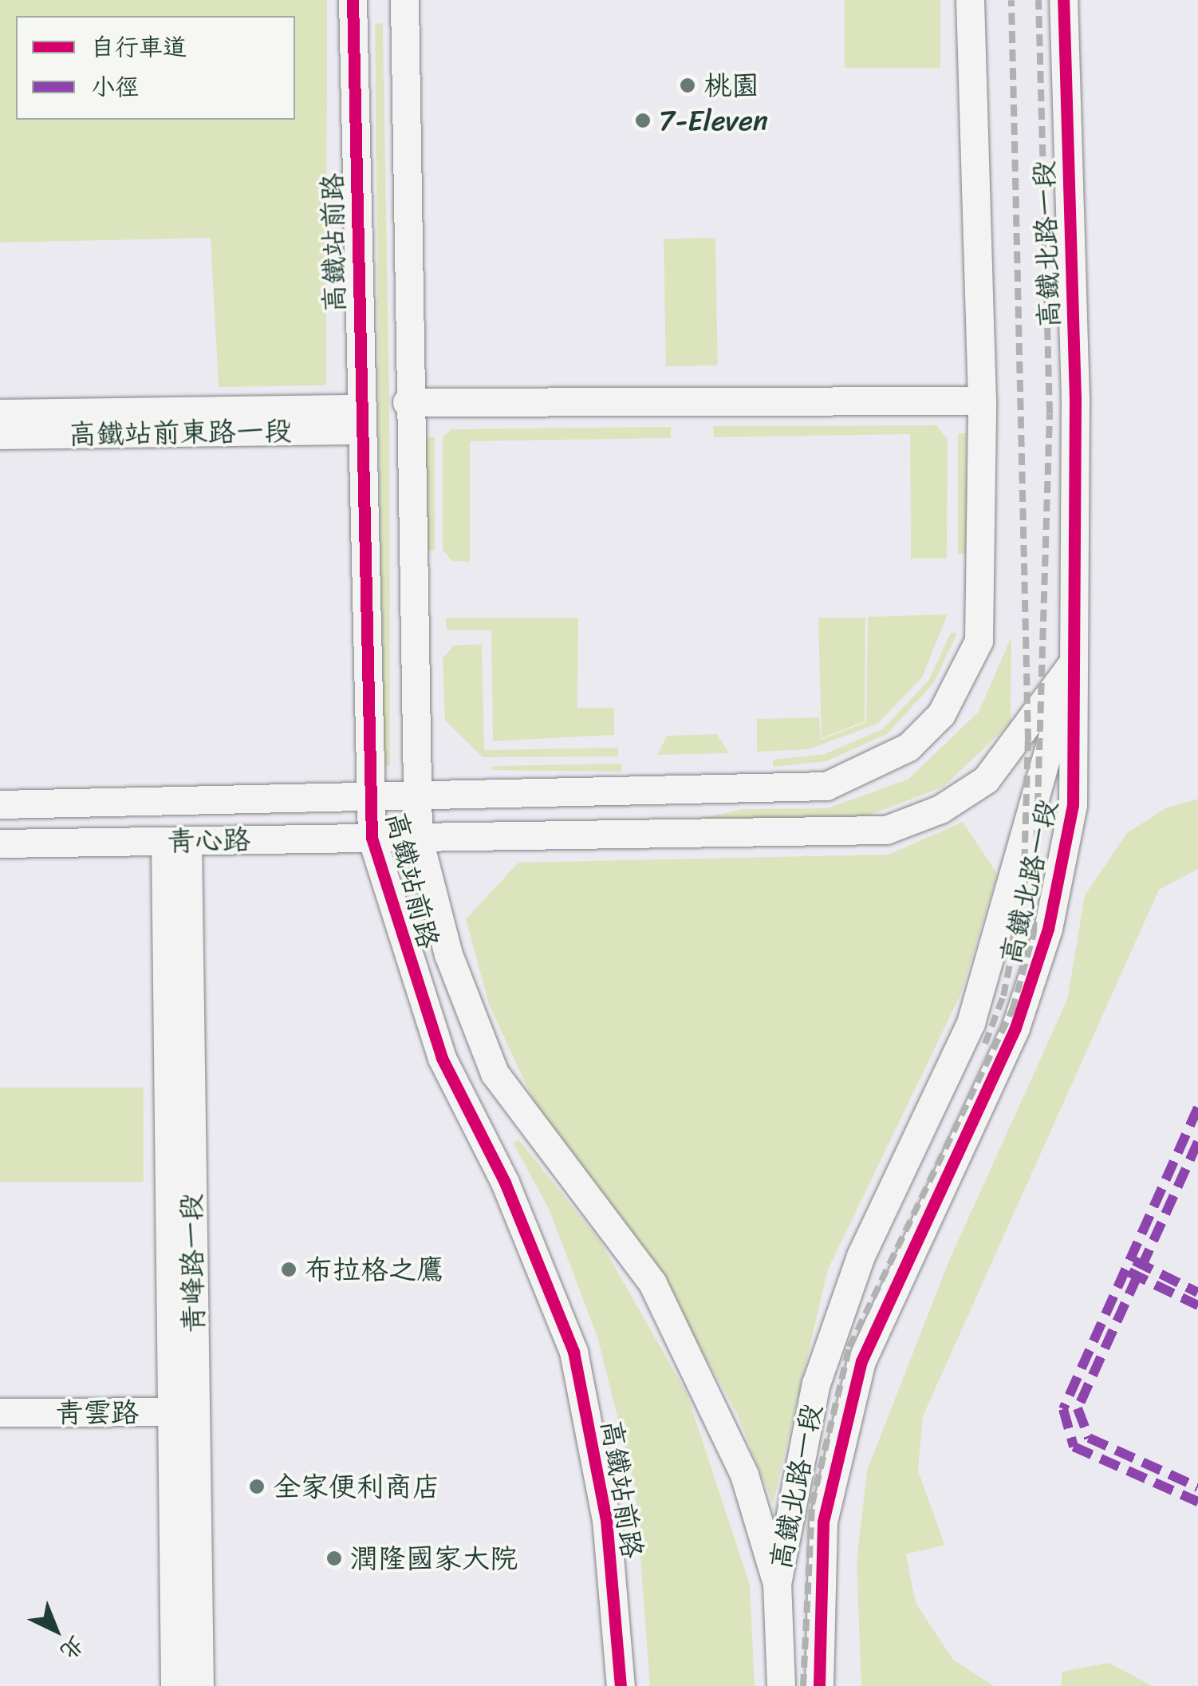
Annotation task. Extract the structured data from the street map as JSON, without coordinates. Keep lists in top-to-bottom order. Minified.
{"streets":{"street":["高鐵站前路","高鐵北路一段","高鐵站前東路一段","青心路","青峰路一段","青雲路"]},"crossings":[["高鐵站前路","高鐵北路一段"],["高鐵站前路","高鐵站前東路一段"],["高鐵站前路","青心路"],["青心路","青峰路一段"],["青峰路一段","青雲路"]],"places":["桃園","7-Eleven","布拉格之鷹","全家便利商店","潤隆國家大院"],"legend":["自行車道","小徑"],"north":"bottom right"}
